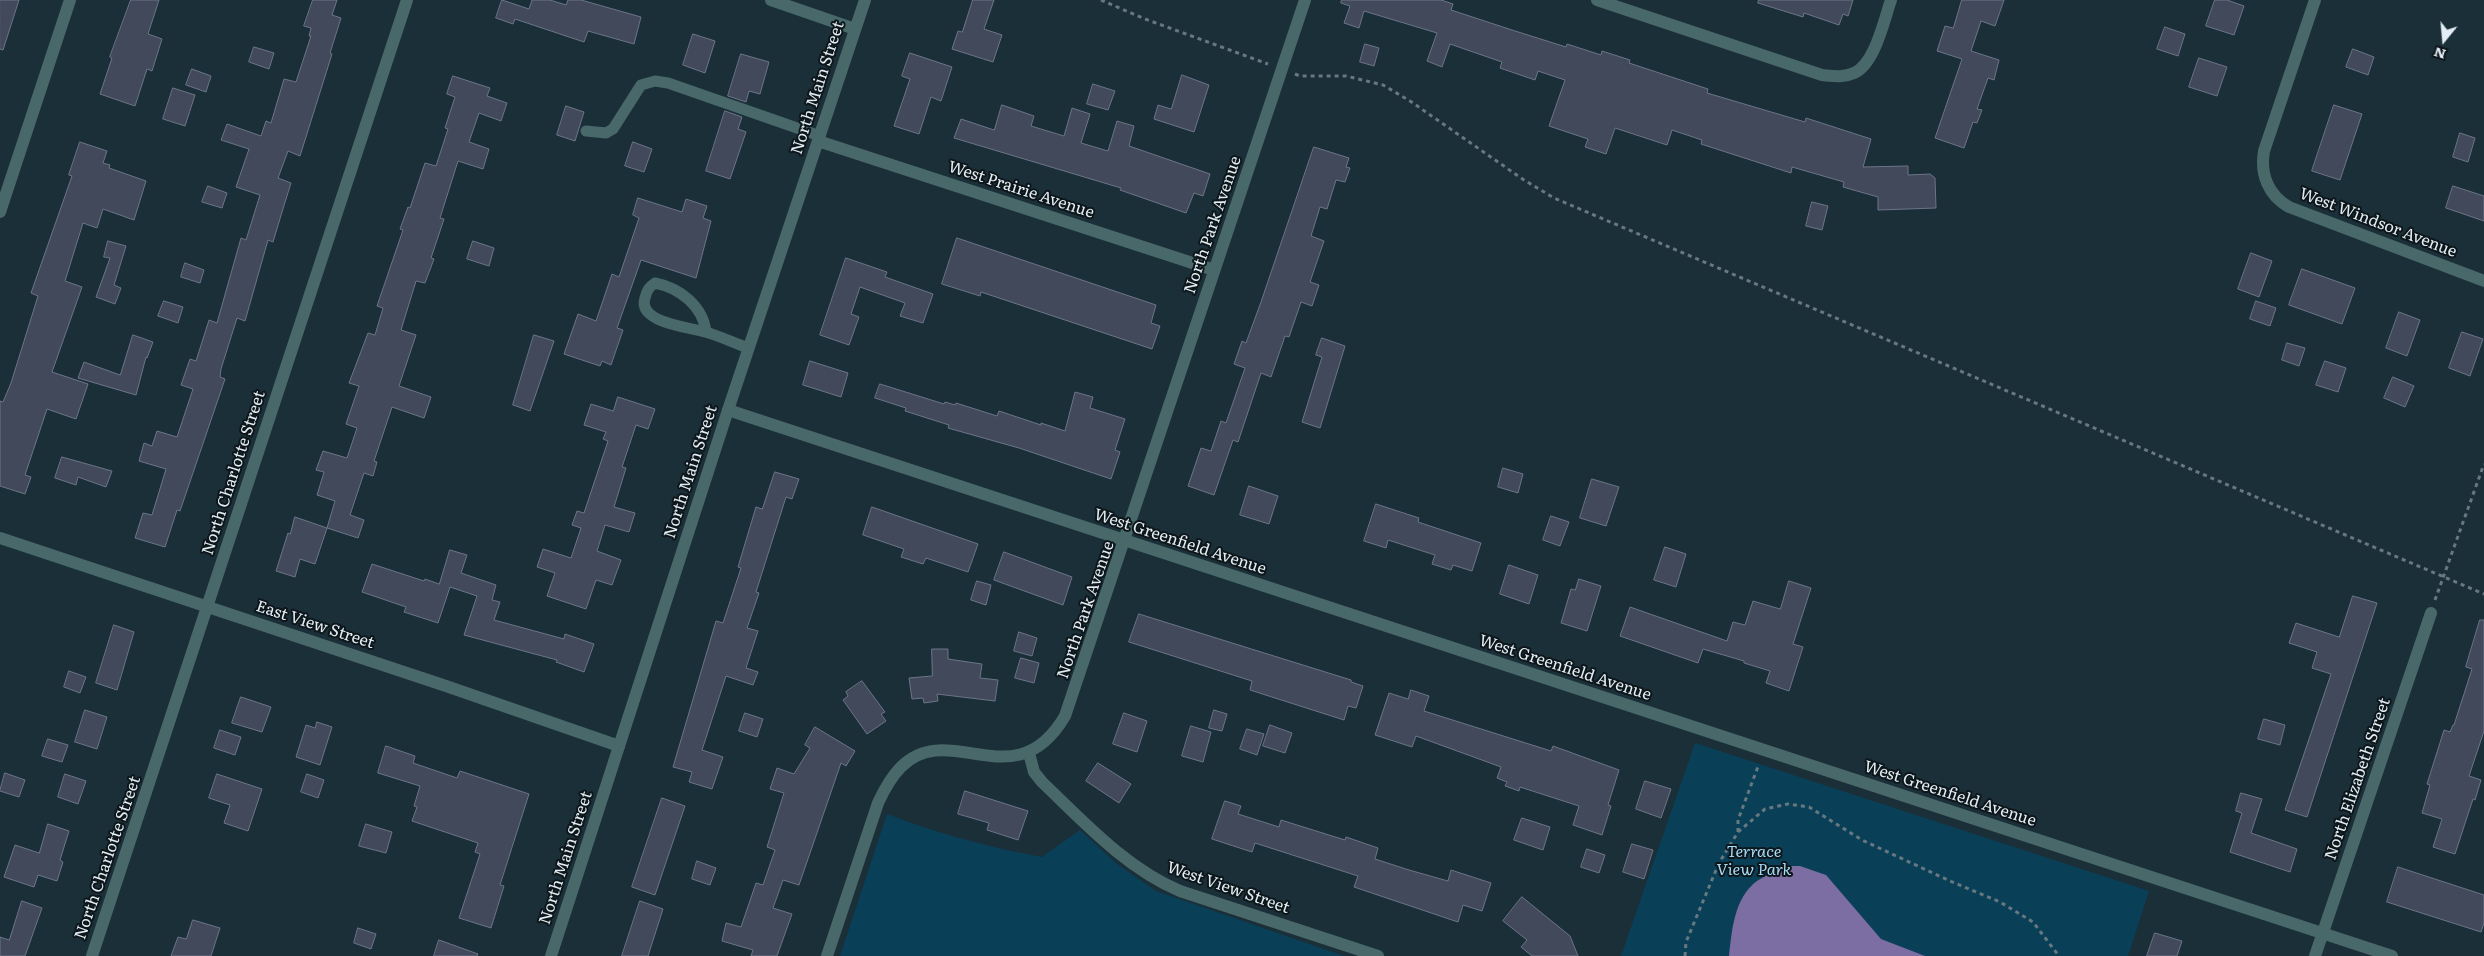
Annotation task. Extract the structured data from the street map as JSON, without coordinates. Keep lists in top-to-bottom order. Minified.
{"streets":{"street":["North Main Street","West Prairie Avenue","West Windsor Avenue","North Park Avenue","North Charlotte Street","West Greenfield Avenue","East View Street","North Elizabeth Street","West View Street"]},"crossings":[["North Main Street","West Prairie Avenue"],["North Main Street","West Greenfield Avenue"],["North Main Street","East View Street"],["West Prairie Avenue","North Park Avenue"],["North Park Avenue","West Greenfield Avenue"],["North Park Avenue","West View Street"],["North Charlotte Street","East View Street"],["West Greenfield Avenue","North Elizabeth Street"]],"parks":["Terrace View Park"],"north":"bottom"}
